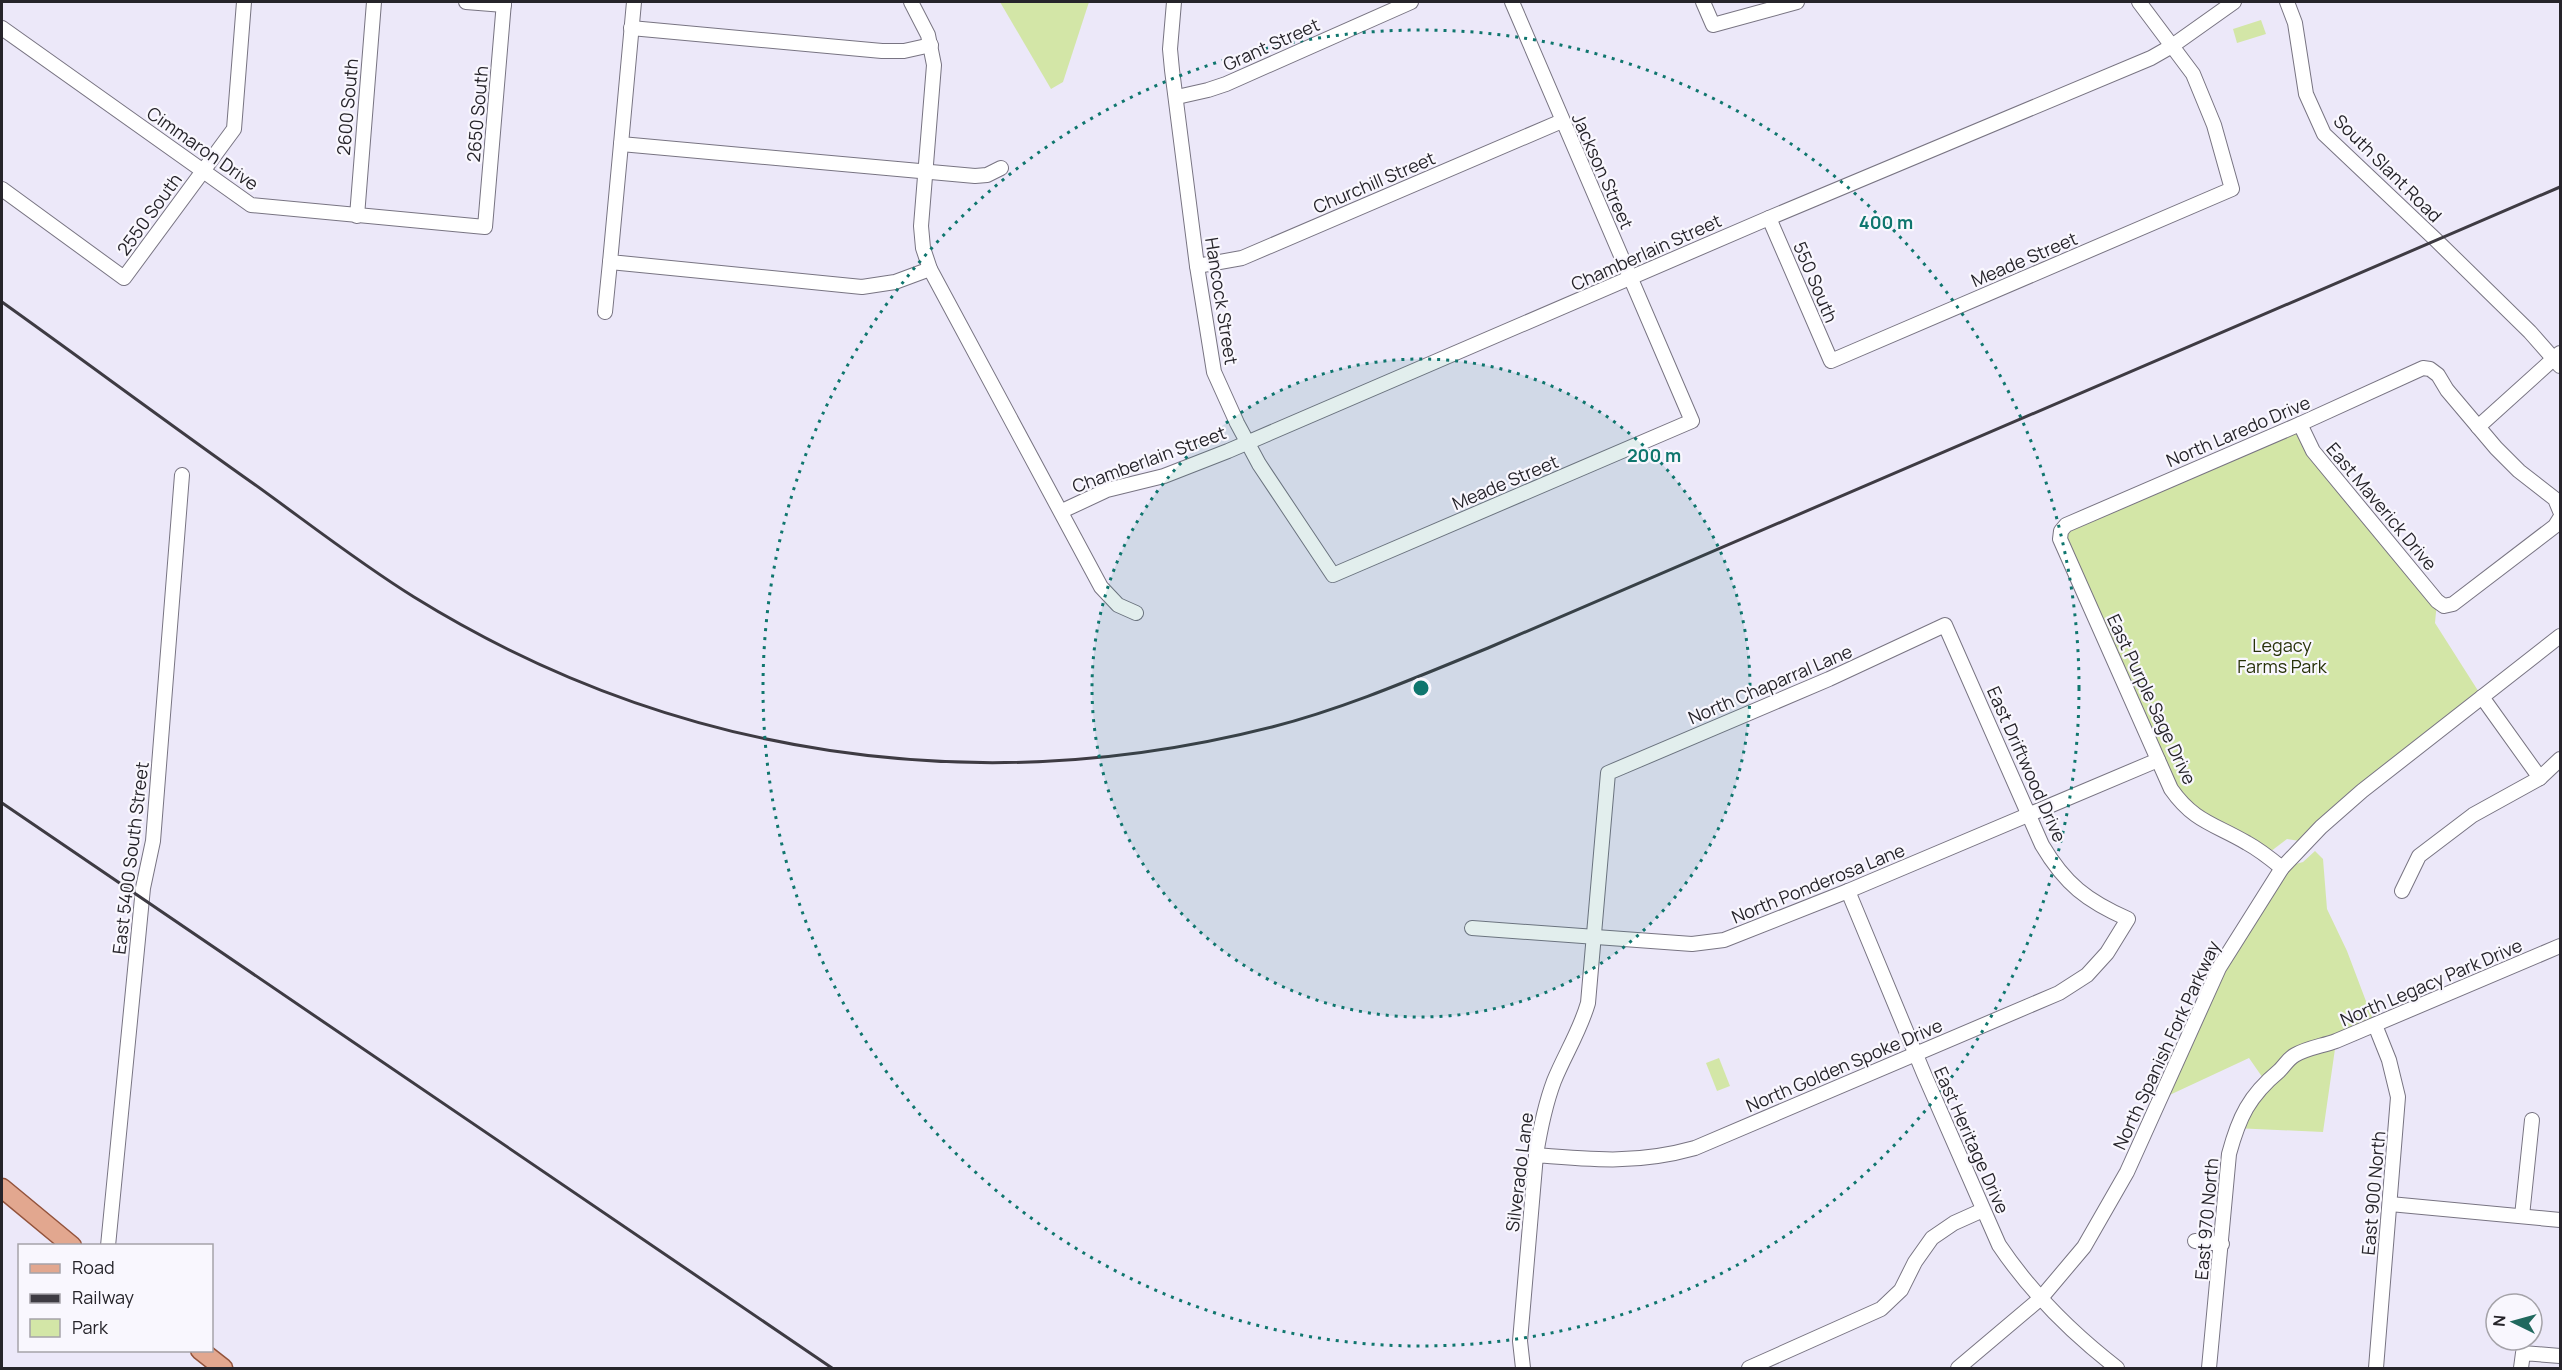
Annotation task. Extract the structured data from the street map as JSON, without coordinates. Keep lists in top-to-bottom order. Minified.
{"streets":{"street":["Grant Street","2600 South","2650 South","Cimmaron Drive","South Slant Road","Jackson Street","Churchill Street","2550 South","Chamberlain Street","Meade Street","550 South","Hancock Street","North Laredo Drive","East Maverick Drive","North Chaparral Lane","East Purple Sage Drive","East Driftwood Drive","East 5400 South Street","North Ponderosa Lane","North Legacy Park Drive","North Spanish Fork Parkway","North Golden Spoke Drive","East Heritage Drive","Silverado Lane","East 900 North","East 970 North"]},"crossings":[["Grant Street","Hancock Street"],["2600 South","Cimmaron Drive"],["2650 South","Cimmaron Drive"],["Cimmaron Drive","2550 South"],["Jackson Street","Churchill Street"],["Jackson Street","Chamberlain Street"],["Jackson Street","Meade Street"],["Churchill Street","Hancock Street"],["Chamberlain Street","Meade Street"],["Chamberlain Street","550 South"],["Chamberlain Street","Hancock Street"],["Meade Street","550 South"],["Meade Street","Hancock Street"],["North Laredo Drive","East Maverick Drive"],["North Laredo Drive","East Purple Sage Drive"],["North Chaparral Lane","East Driftwood Drive"],["North Chaparral Lane","Silverado Lane"],["East Purple Sage Drive","North Ponderosa Lane"],["East Purple Sage Drive","North Spanish Fork Parkway"],["East Driftwood Drive","North Ponderosa Lane"],["East Driftwood Drive","North Golden Spoke Drive"],["North Ponderosa Lane","East Heritage Drive"],["North Ponderosa Lane","Silverado Lane"],["North Legacy Park Drive","East 900 North"],["North Legacy Park Drive","East 970 North"],["North Spanish Fork Parkway","East Heritage Drive"],["North Golden Spoke Drive","East Heritage Drive"],["North Golden Spoke Drive","Silverado Lane"]],"parks":["Legacy Farms Park"],"legend":["Road","Railway","Park"],"north":"left","rings":["400 m","200 m"]}
